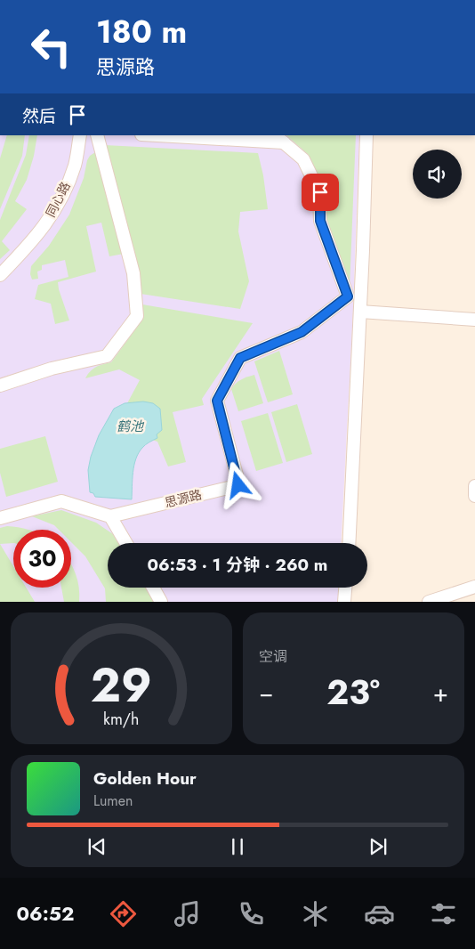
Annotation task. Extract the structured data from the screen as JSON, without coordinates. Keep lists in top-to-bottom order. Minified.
{"streets":{"street":["同心路","思源路"]},"water":["鹤池"],"page":{"turn":["180 m","思源路"],"then":"然后","limit":"30","trip":"06:53 · 1 分钟 · 260 m","tile":"空调","heat":["−","23°","+"],"song":["Golden Hour","Lumen"],"tabs":"06:52","gauge":["29","km/h"]}}
